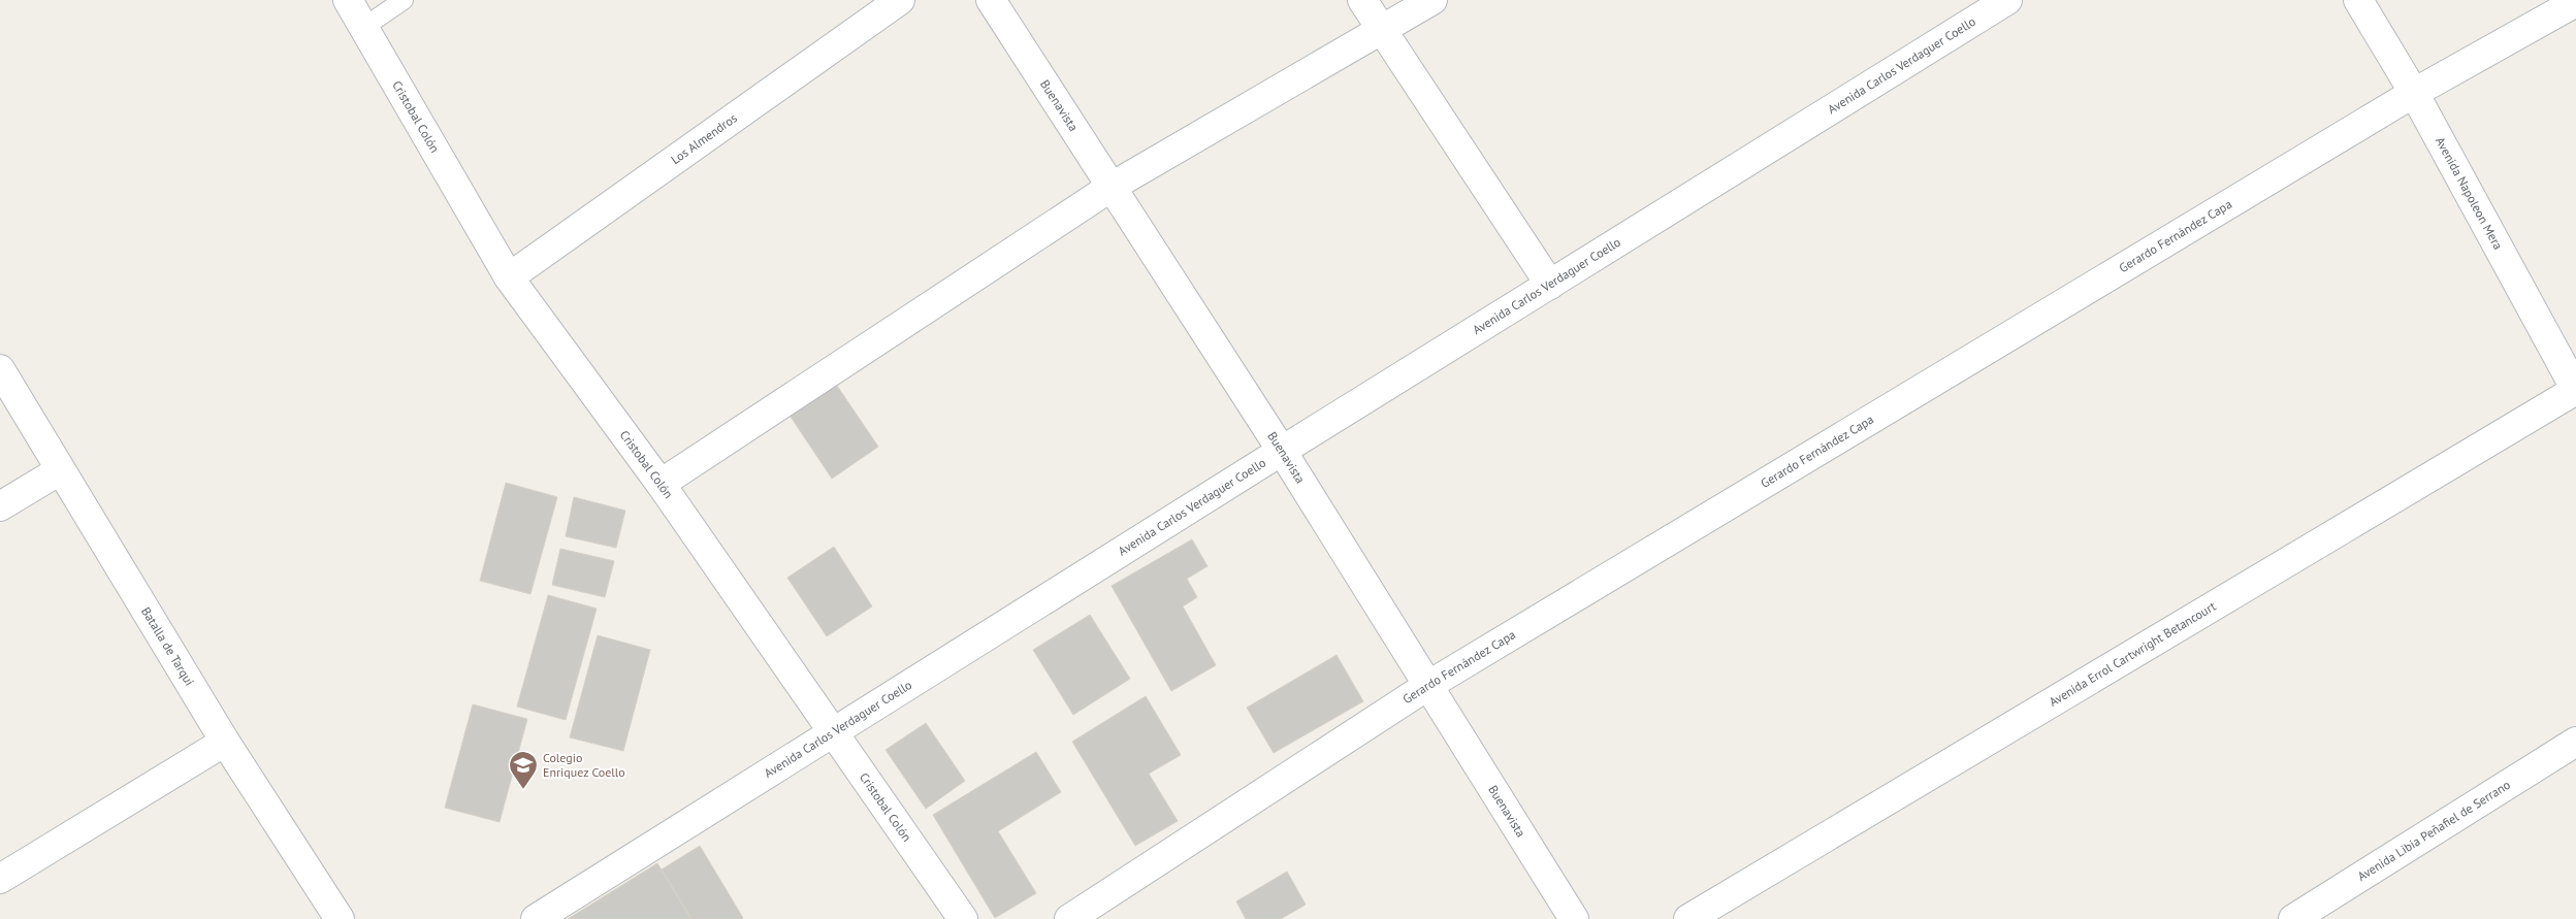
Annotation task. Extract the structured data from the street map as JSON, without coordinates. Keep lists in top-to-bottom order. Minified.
{"streets":{"street":["Avenida Carlos Verdaguer Coello","Buenavista","Cristobal Colón","Los Almendros","Avenida Napoleon Mera","Gerardo Fernández Capa","Batalla de Tarqui","Avenida Errol Cartwright Betancourt","Avenida Libia Peñafiel de Serrano"]},"crossings":[["Avenida Carlos Verdaguer Coello","Buenavista"],["Avenida Carlos Verdaguer Coello","Cristobal Colón"],["Buenavista","Gerardo Fernández Capa"],["Cristobal Colón","Los Almendros"],["Avenida Napoleon Mera","Gerardo Fernández Capa"],["Avenida Napoleon Mera","Avenida Errol Cartwright Betancourt"]],"places":{"school or university":["Colegio Enriquez Coello"]}}
